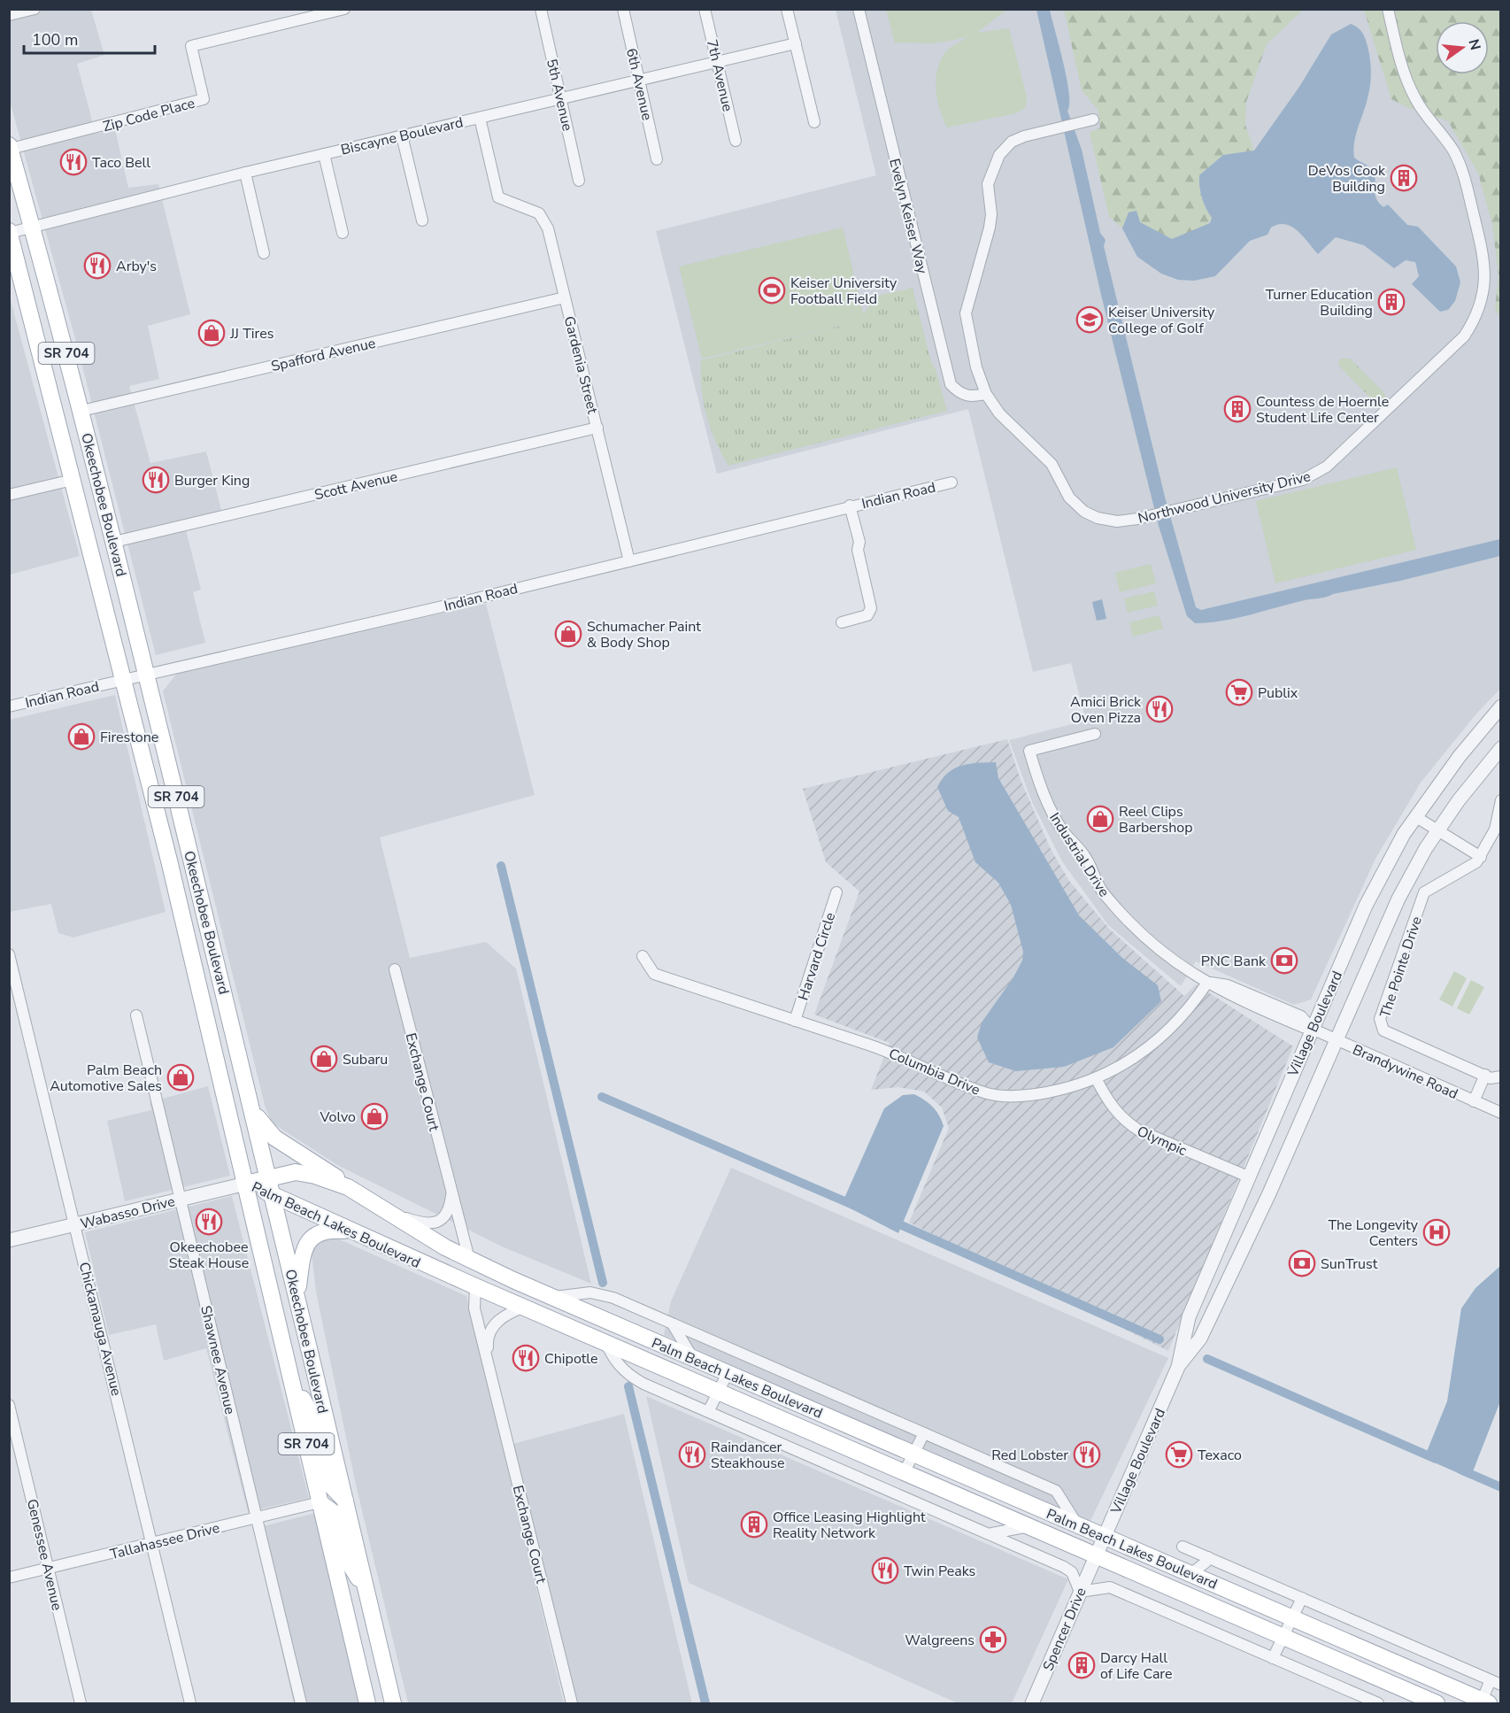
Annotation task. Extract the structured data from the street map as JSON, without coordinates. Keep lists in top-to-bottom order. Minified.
{"streets":{"main road":["SR 704","Okeechobee Boulevard","Palm Beach Lakes Boulevard"],"street":["7th Avenue","6th Avenue","5th Avenue","Zip Code Place","Biscayne Boulevard","Evelyn Keiser Way","Spafford Avenue","Gardenia Street","Scott Avenue","Indian Road","Northwood University Drive","Industrial Drive","Harvard Circle","The Pointe Drive","Village Boulevard","Columbia Drive","Brandywine Road","Exchange Court","Olympic","Wabasso Drive","Chickamauga Avenue","Shawnee Avenue","Tallahassee Drive","Genessee Avenue","Spencer Drive"]},"crossings":[["7th Avenue","Biscayne Boulevard"],["6th Avenue","Biscayne Boulevard"],["5th Avenue","Biscayne Boulevard"],["Zip Code Place","Okeechobee Boulevard"],["Biscayne Boulevard","Gardenia Street"],["Biscayne Boulevard","Okeechobee Boulevard"],["Evelyn Keiser Way","Northwood University Drive"],["Spafford Avenue","Gardenia Street"],["Spafford Avenue","Okeechobee Boulevard"],["Gardenia Street","Scott Avenue"],["Gardenia Street","Indian Road"],["Scott Avenue","Okeechobee Boulevard"],["Indian Road","Okeechobee Boulevard"],["Okeechobee Boulevard","Wabasso Drive"],["Okeechobee Boulevard","Palm Beach Lakes Boulevard"],["Okeechobee Boulevard","Tallahassee Drive"],["Industrial Drive","Village Boulevard"],["Industrial Drive","Columbia Drive"],["Industrial Drive","Brandywine Road"],["Harvard Circle","Columbia Drive"],["Village Boulevard","Brandywine Road"],["Village Boulevard","Olympic"],["Village Boulevard","Palm Beach Lakes Boulevard"],["Village Boulevard","Spencer Drive"],["Columbia Drive","Olympic"],["Exchange Court","Palm Beach Lakes Boulevard"],["Wabasso Drive","Palm Beach Lakes Boulevard"],["Wabasso Drive","Chickamauga Avenue"],["Wabasso Drive","Shawnee Avenue"],["Palm Beach Lakes Boulevard","Spencer Drive"],["Chickamauga Avenue","Tallahassee Drive"],["Shawnee Avenue","Tallahassee Drive"],["Tallahassee Drive","Genessee Avenue"]],"places":{"restaurant":["Taco Bell","Arby's","Burger King","Amici Brick Oven Pizza","Okeechobee Steak House","Chipotle","Raindancer Steakhouse","Red Lobster","Twin Peaks"],"building":["DeVos Cook Building","Turner Education Building","Countess de Hoernle Student Life Center","Office Leasing Highlight Reality Network","Darcy Hall of Life Care"],"sports":["Keiser University Football Field"],"school or university":["Keiser University College of Golf"],"shop":["JJ Tires","Schumacher Paint & Body Shop","Firestone","Reel Clips Barbershop","Subaru","Palm Beach Automotive Sales","Volvo"],"supermarket":["Publix","Texaco"],"bank":["PNC Bank","SunTrust"],"hospital":["The Longevity Centers"],"pharmacy":["Walgreens"]},"scale_bar":"100 m","north":"right"}
